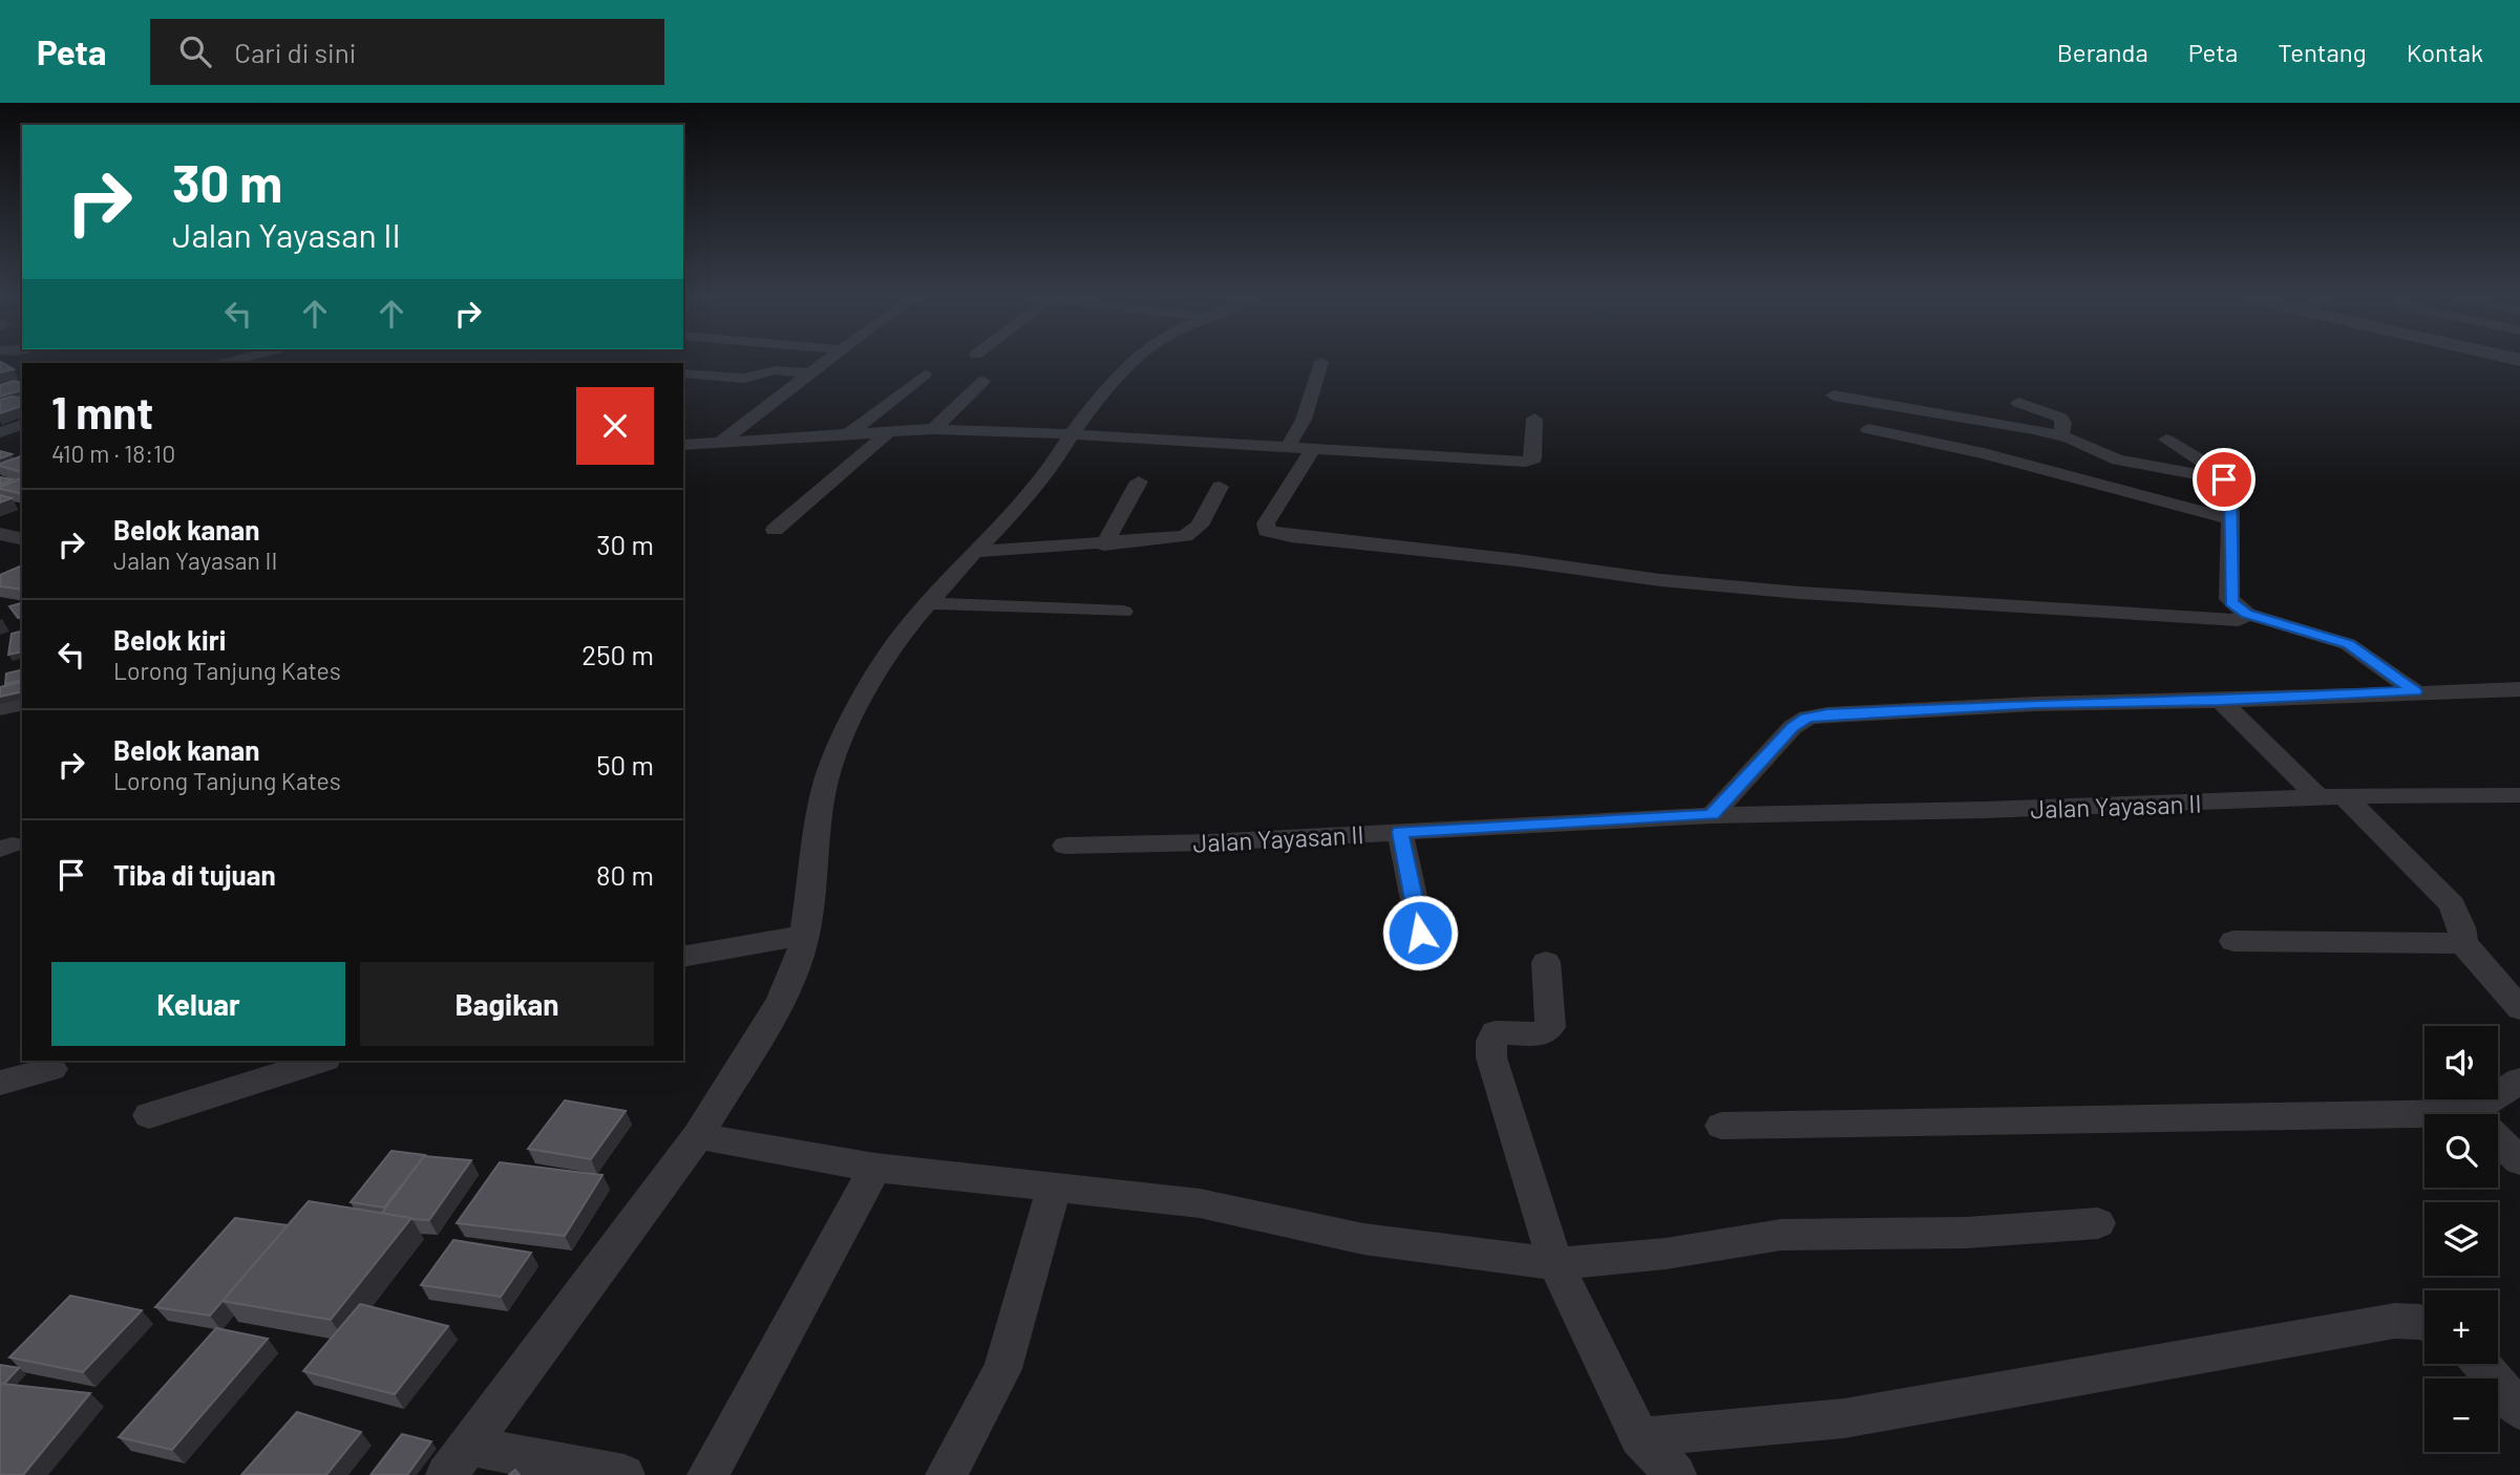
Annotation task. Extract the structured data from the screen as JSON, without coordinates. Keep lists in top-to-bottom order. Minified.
{"streets":{"street":["Jalan Yayasan II"]},"page":{"header":"Peta","search":"Cari di sini","nav":["Beranda","Peta","Tentang","Kontak"],"turn":["30 m","Jalan Yayasan II"],"heading":["1 mnt","410 m · 18:10"],"list":[{"name":"Belok kanan","note":"Jalan Yayasan II","value":"30 m"},{"name":"Belok kiri","note":"Lorong Tanjung Kates","value":"250 m"},{"name":"Belok kanan","note":"Lorong Tanjung Kates","value":"50 m"},{"name":"Tiba di tujuan","value":"80 m"}],"buttons":["Keluar","Bagikan"],"map_buttons":["+","−"]}}
